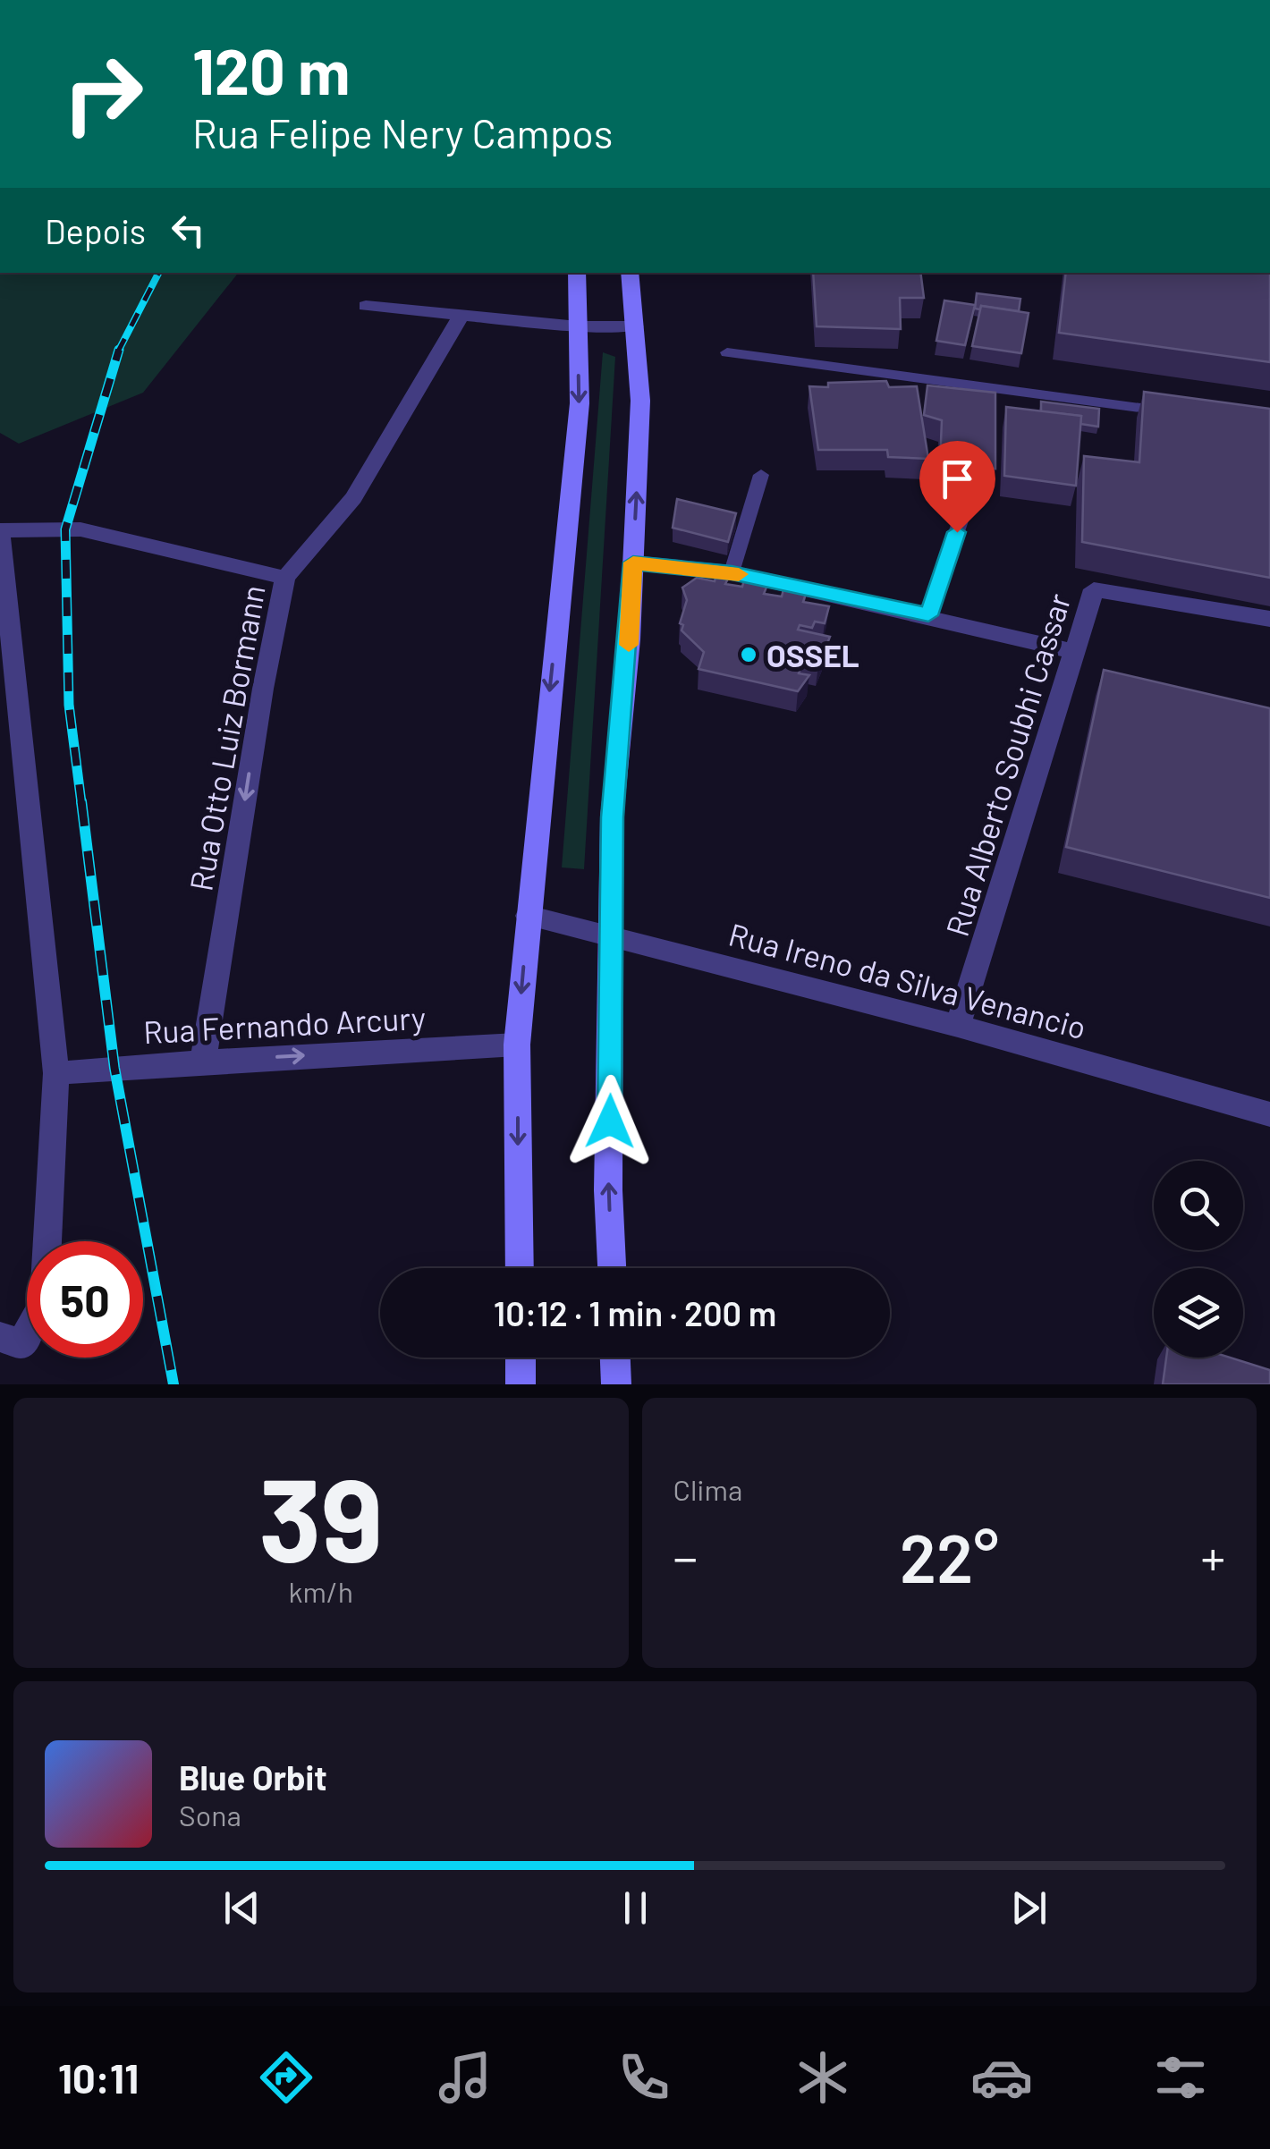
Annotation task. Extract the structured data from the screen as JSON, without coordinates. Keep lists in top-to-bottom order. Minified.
{"streets":{"street":["Rua Otto Luiz Bormann","Rua Alberto Soubhi Cassar","Rua Ireno da Silva Venancio","Rua Fernando Arcury"]},"crossings":[["Rua Otto Luiz Bormann","Rua Fernando Arcury"],["Rua Alberto Soubhi Cassar","Rua Ireno da Silva Venancio"]],"one_way":["Rua Fernando Arcury"],"places":["OSSEL"],"page":{"turn":["120 m","Rua Felipe Nery Campos"],"then":"Depois","limit":"50","trip":"10:12 · 1 min · 200 m","tile":[["39","km/h"],"Clima"],"heat":["−","22°","+"],"song":["Blue Orbit","Sona"],"tabs":"10:11"}}
